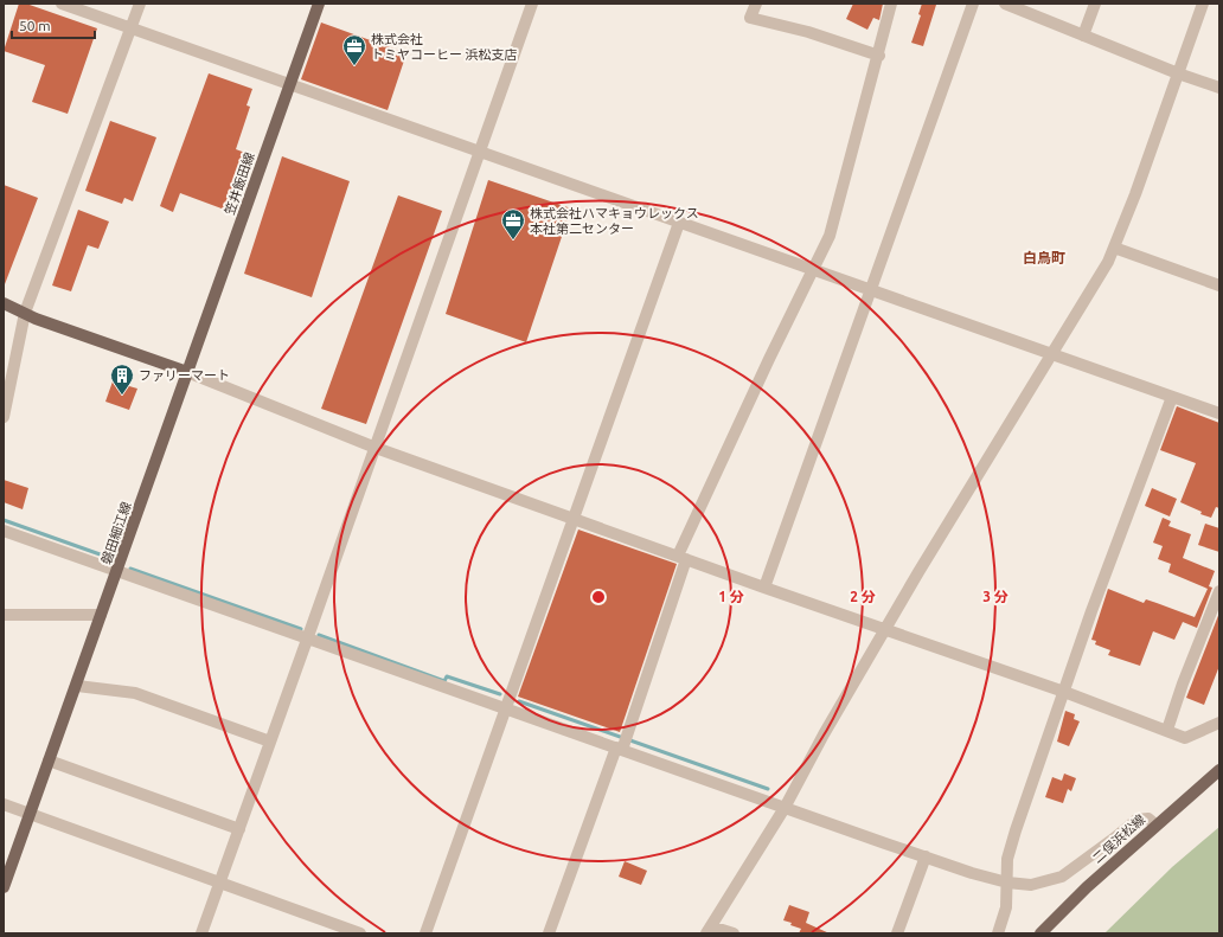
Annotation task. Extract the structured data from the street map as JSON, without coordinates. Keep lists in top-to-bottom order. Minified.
{"streets":{"main road":["笠井飯田線","磐田細江線","二俣浜松線"]},"crossings":[["笠井飯田線","磐田細江線"]],"districts":["白鳥町"],"places":{"office":["株式会社 トミヤコーヒー 浜松支店","株式会社ハマキョウレックス 本社第二センター"],"building":["ファリーマート"]},"scale_bar":"50 m","rings":["1 分","2 分","3 分"]}
